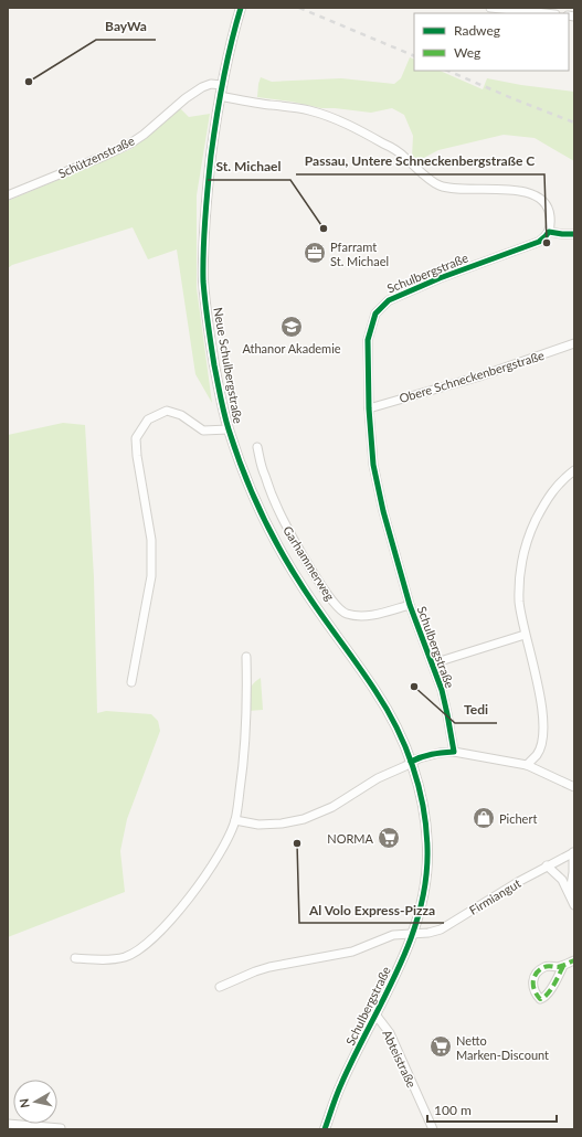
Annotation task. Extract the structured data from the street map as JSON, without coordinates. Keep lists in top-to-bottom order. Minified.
{"streets":{"street":["Schützenstraße","Schulbergstraße","Neue Schulbergstraße","Obere Schneckenbergstraße","Garhammerweg","Firmiangut","Abteistraße"]},"crossings":[["Schützenstraße","Neue Schulbergstraße"],["Schulbergstraße","Neue Schulbergstraße"],["Schulbergstraße","Obere Schneckenbergstraße"],["Schulbergstraße","Garhammerweg"],["Schulbergstraße","Firmiangut"],["Schulbergstraße","Abteistraße"]],"places":{"other":["BayWa","St. Michael","Passau, Untere Schneckenbergstraße C","Tedi","Al Volo Express-Pizza"],"office":["Pfarramt St. Michael"],"school or university":["Athanor Akademie"],"shop":["Pichert"],"supermarket":["NORMA","Netto Marken-Discount"]},"legend":["Radweg","Weg"],"scale_bar":"100 m","north":"left"}
